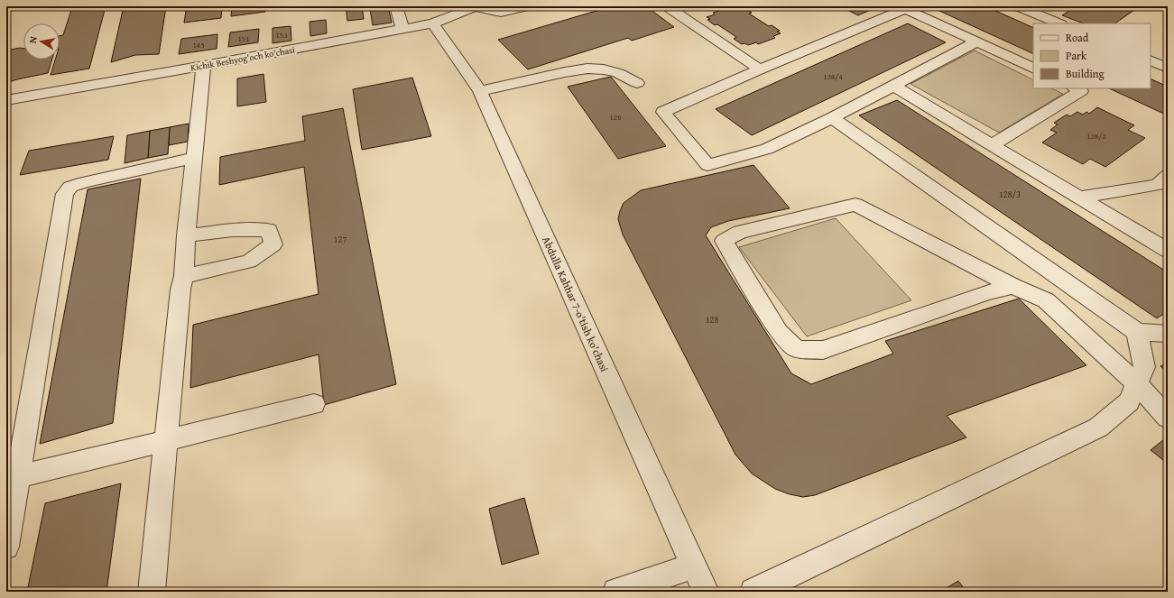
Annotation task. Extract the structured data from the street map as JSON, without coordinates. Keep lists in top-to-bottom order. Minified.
{"streets":{"street":["Kichik Beshyog'och ko'chasi","Abdulla Kahhar 7-o'tish ko'chasi"]},"crossings":[["Kichik Beshyog'och ko'chasi","Abdulla Kahhar 7-o'tish ko'chasi"]],"house_numbers":["153","151","145","128/4","126","128/2","128/3","127","128"],"legend":["Road","Park","Building"],"north":"left"}
